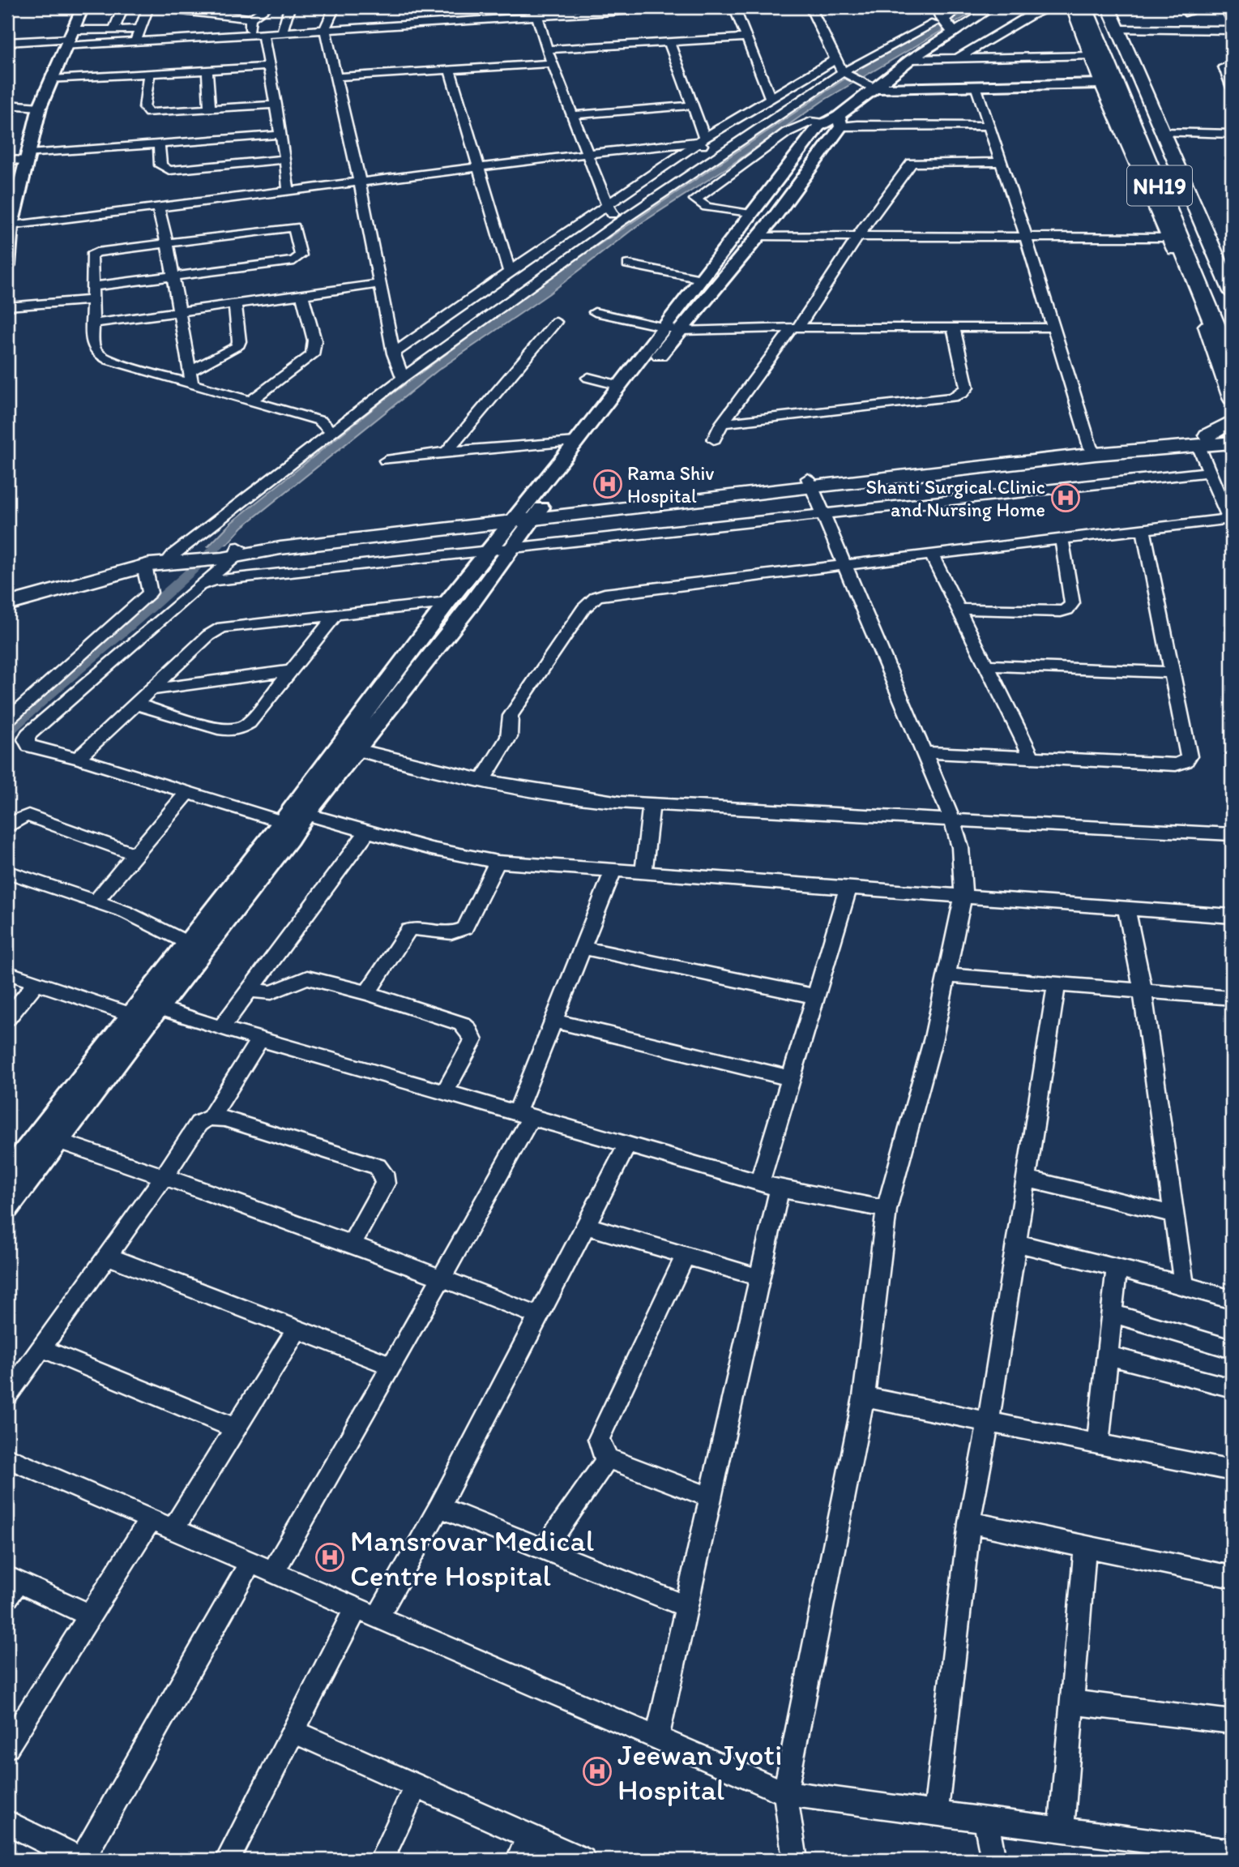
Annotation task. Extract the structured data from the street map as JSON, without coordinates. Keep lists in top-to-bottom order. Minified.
{"streets":{"highway":["NH19"]},"places":{"hospital":["Rama Shiv Hospital","Shanti Surgical Clinic and Nursing Home","Mansrovar Medical Centre Hospital","Jeewan Jyoti Hospital"]}}
